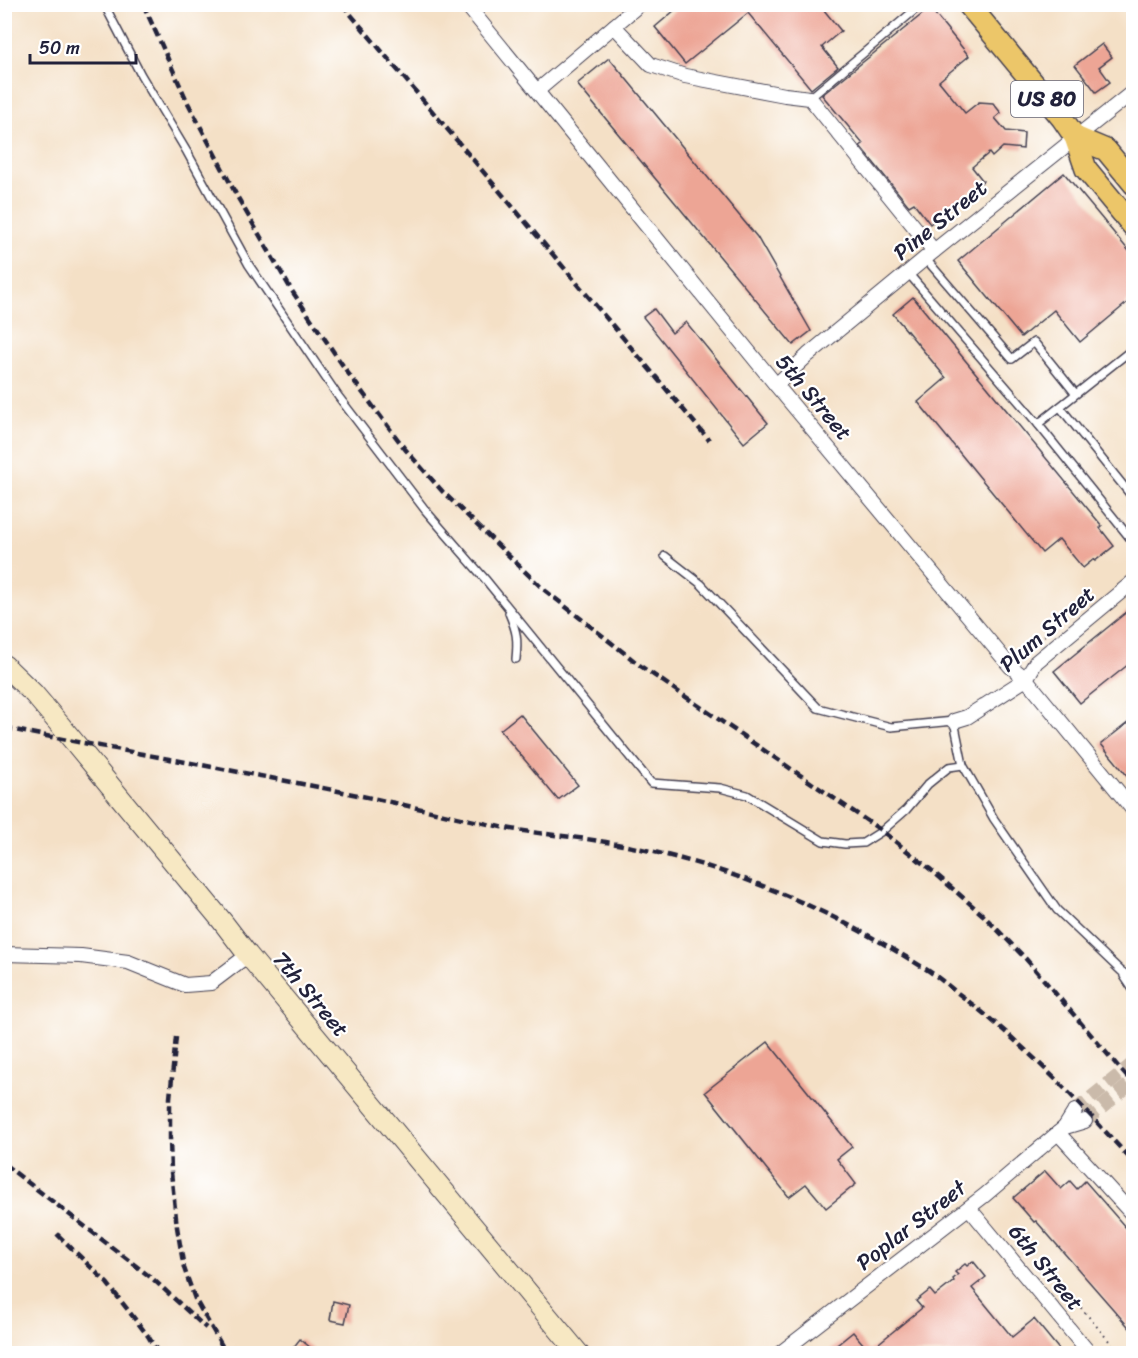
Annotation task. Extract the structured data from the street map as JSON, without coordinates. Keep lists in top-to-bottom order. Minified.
{"streets":{"main road":["US 80"],"street":["Pine Street","5th Street","Plum Street","7th Street","Poplar Street","6th Street"]},"crossings":[["US 80","Pine Street"],["Pine Street","5th Street"],["5th Street","Plum Street"],["Poplar Street","6th Street"]],"scale_bar":"50 m"}
